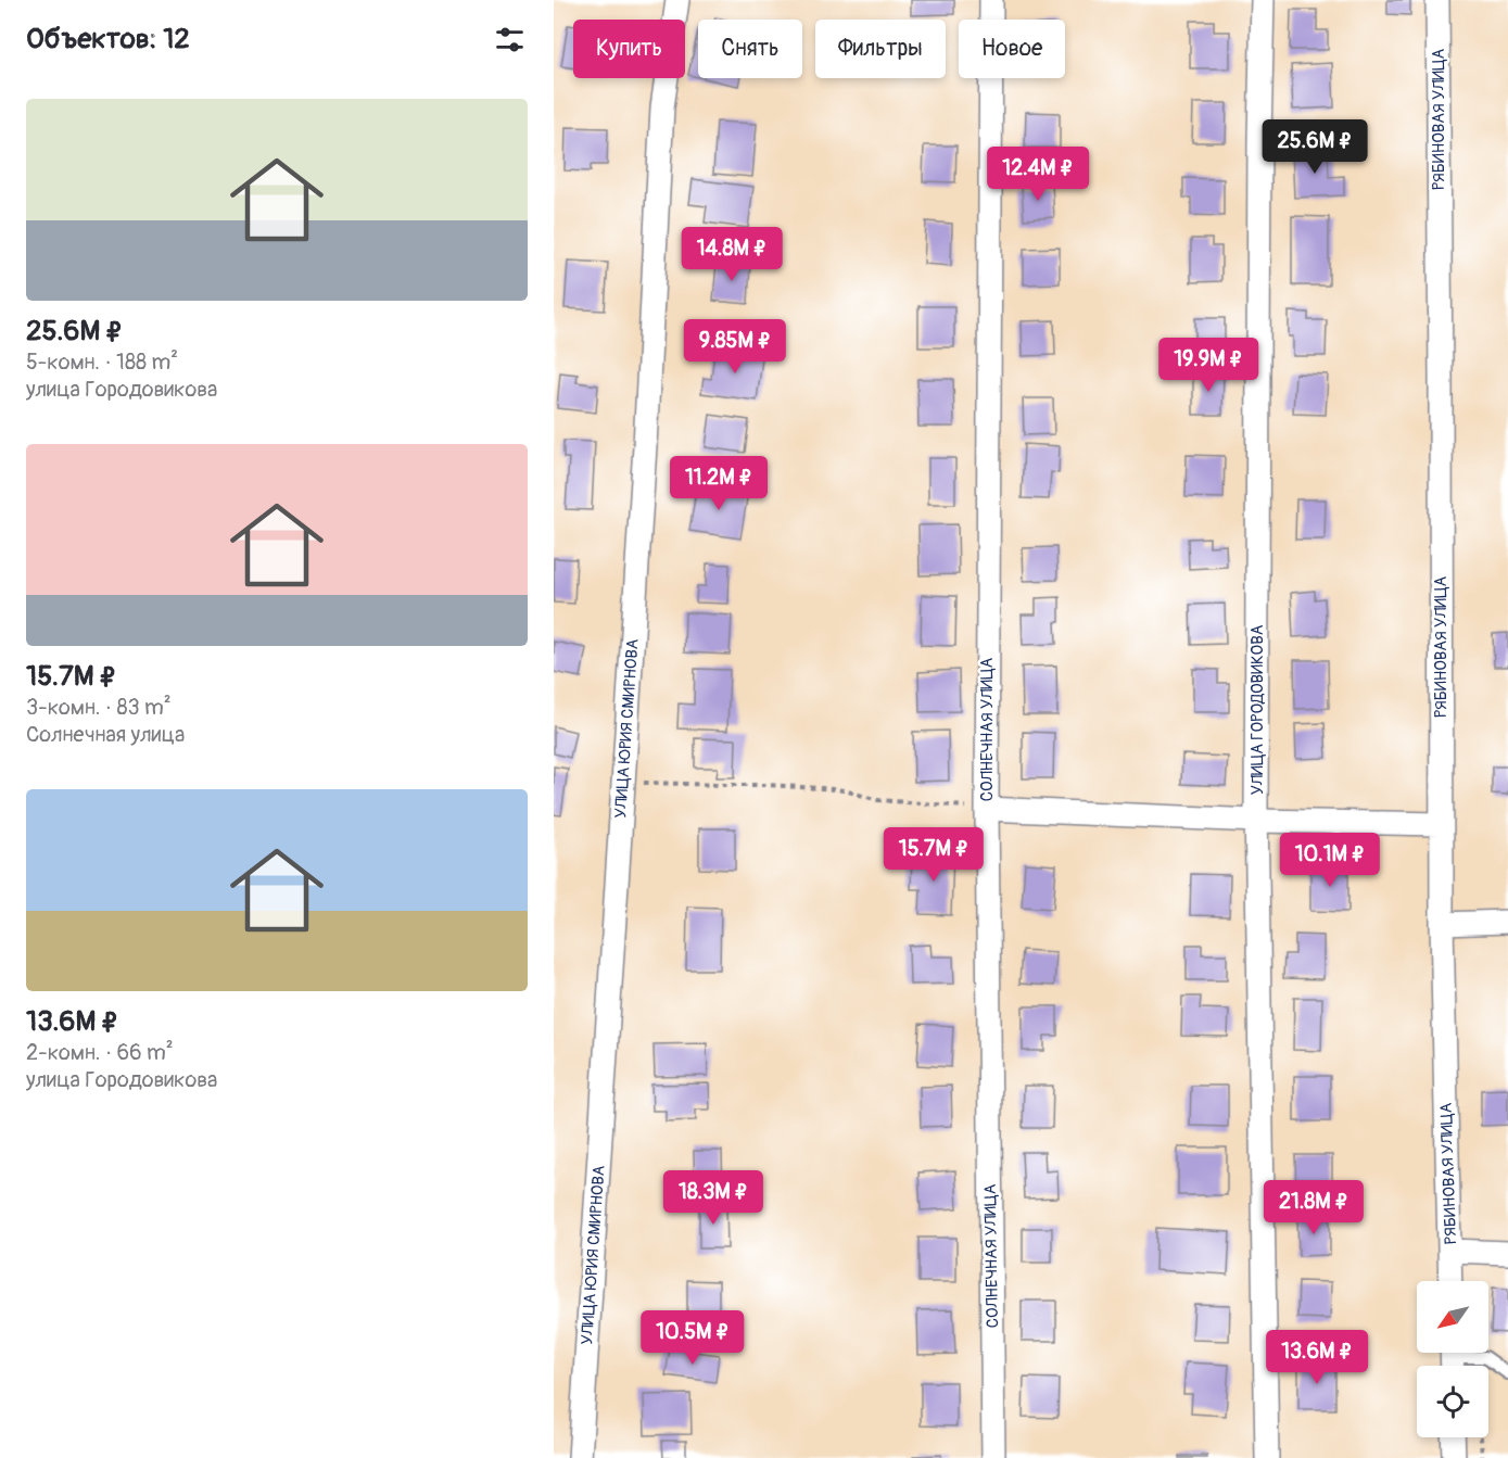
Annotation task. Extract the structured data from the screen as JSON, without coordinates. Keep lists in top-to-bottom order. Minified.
{"streets":{"street":["РЯБИНОВАЯ УЛИЦА","УЛИЦА ГОРОДОВИКОВА","УЛИЦА ЮРИЯ СМИРНОВА","СОЛНЕЧНАЯ УЛИЦА"]},"north":"bottom left","page":{"heading":"Объектов: 12","chip":["Купить","Снять","Фильтры","Новое"],"list":[{"name":"25.6M ₽","note":"5-комн. · 188 m² · улица Городовикова"},{"name":"15.7M ₽","note":"3-комн. · 83 m² · Солнечная улица"},{"name":"13.6M ₽","note":"2-комн. · 66 m² · улица Городовикова"}],"price":["25.6M ₽","12.4M ₽","14.8M ₽","9.85M ₽","19.9M ₽","11.2M ₽","15.7M ₽","10.1M ₽","18.3M ₽","21.8M ₽","10.5M ₽","13.6M ₽"]}}
